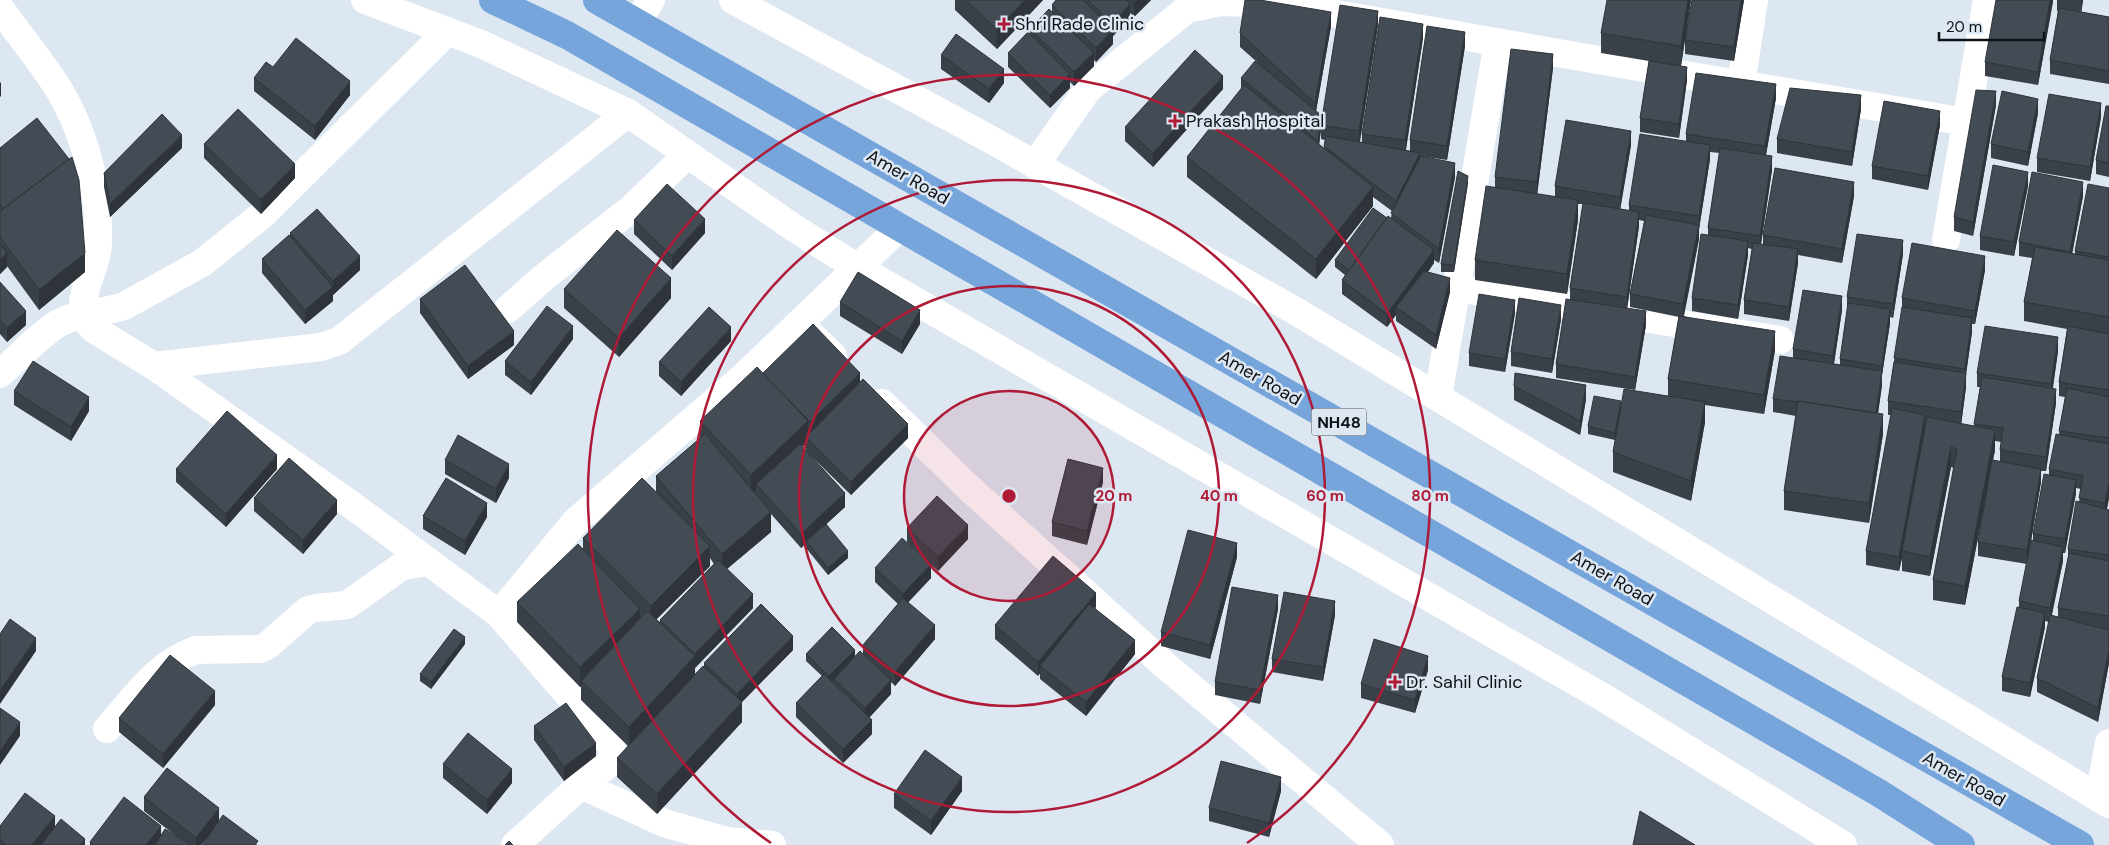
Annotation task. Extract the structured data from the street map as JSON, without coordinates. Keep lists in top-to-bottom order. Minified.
{"streets":{"highway":["Amer Road","NH48"]},"places":{"health":["Shri Rade Clinic","Prakash Hospital","Dr. Sahil Clinic"]},"scale_bar":"20 m","rings":["20 m","40 m","60 m","80 m"]}
